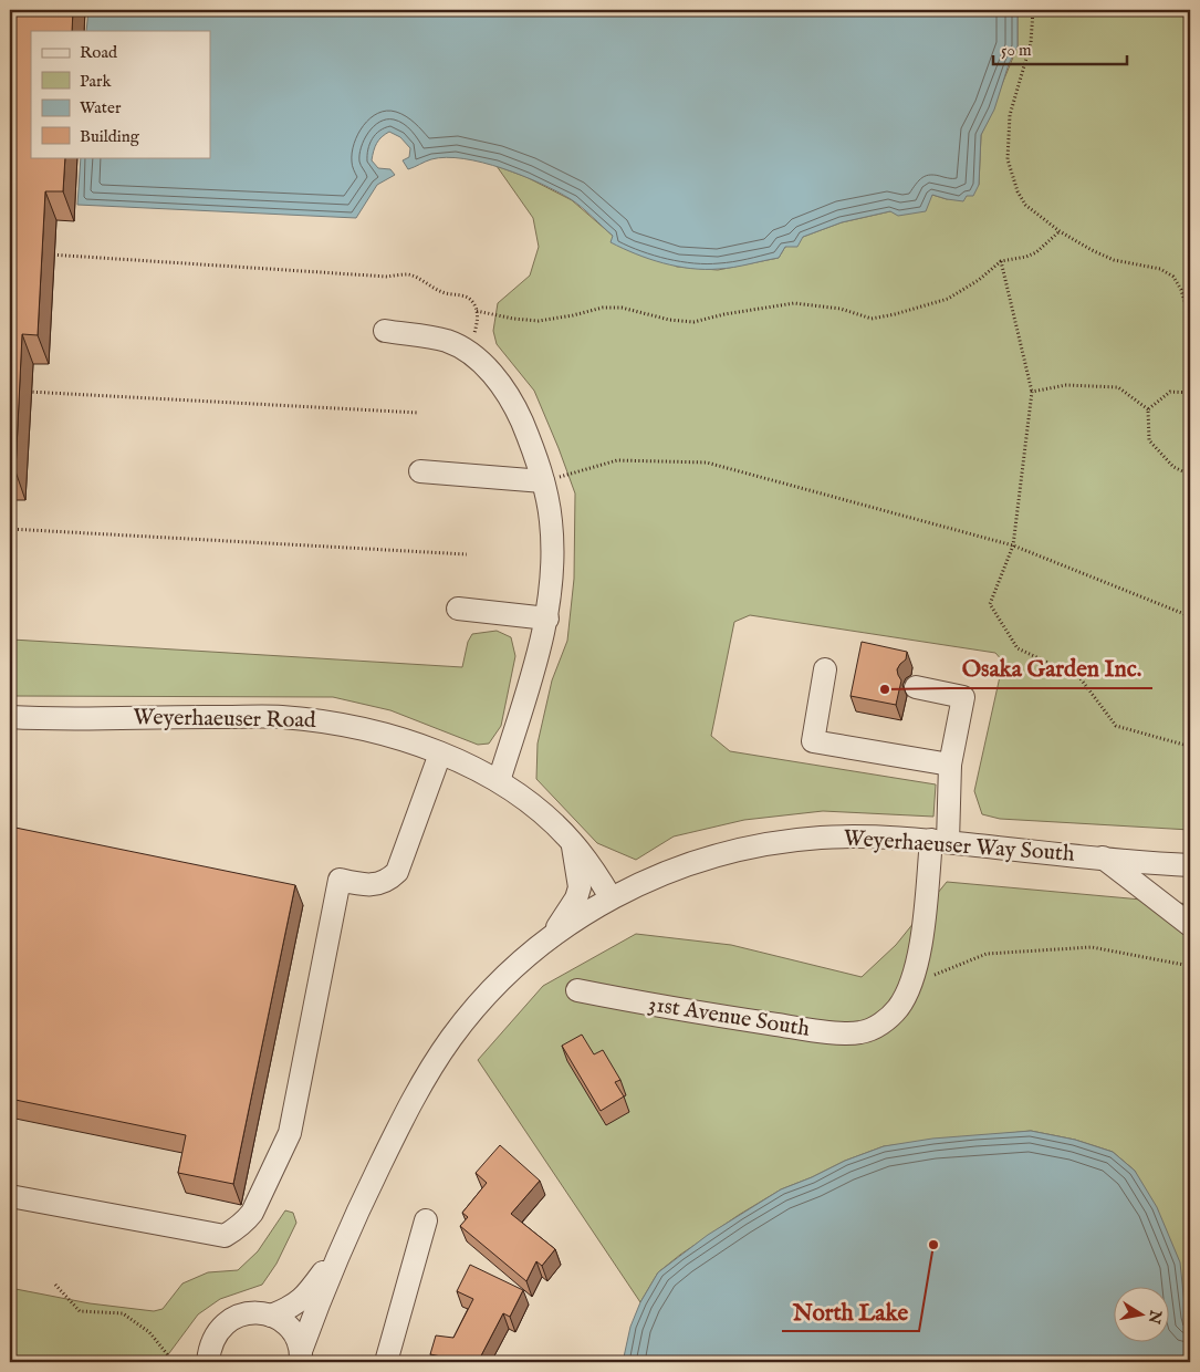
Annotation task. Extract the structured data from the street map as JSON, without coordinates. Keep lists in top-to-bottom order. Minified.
{"streets":{"street":["Weyerhaeuser Road","Weyerhaeuser Way South","31st Avenue South"]},"crossings":[["Weyerhaeuser Road","Weyerhaeuser Way South"]],"places":["Osaka Garden Inc.","North Lake"],"legend":["Road","Park","Water","Building"],"scale_bar":"50 m","north":"right"}
